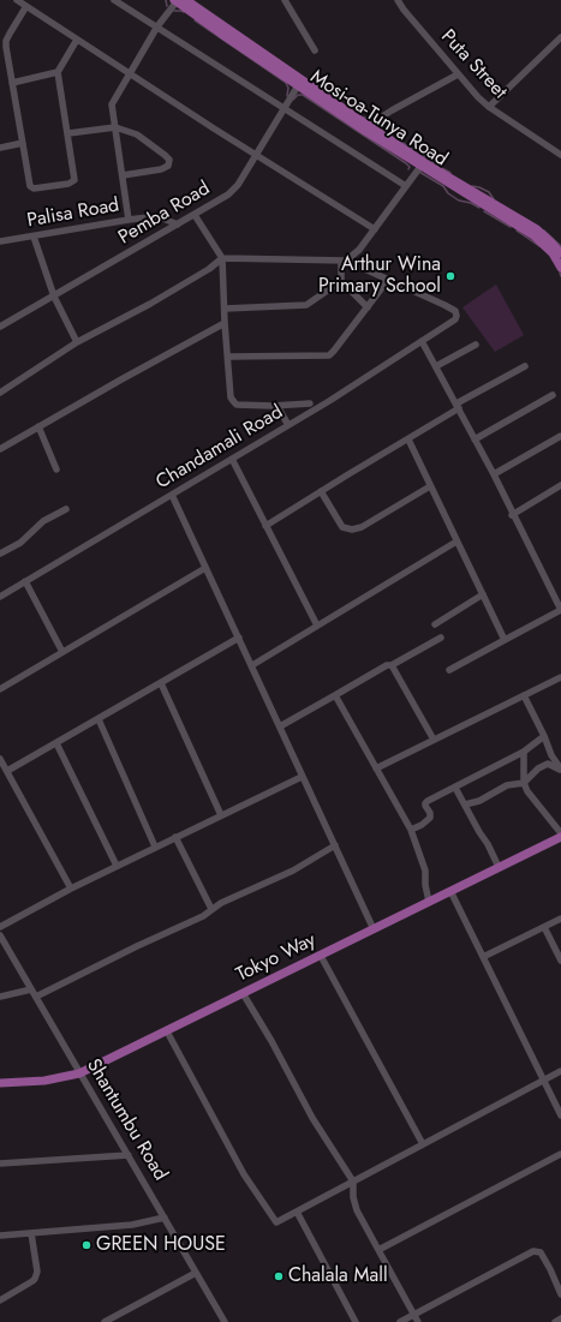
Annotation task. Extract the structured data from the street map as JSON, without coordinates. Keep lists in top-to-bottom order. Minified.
{"streets":{"main road":["Mosi-oa-Tunya Road","Tokyo Way"],"street":["Puta Street","Palisa Road","Pemba Road","Chandamali Road","Shantumbu Road"]},"crossings":[["Mosi-oa-Tunya Road","Pemba Road"],["Palisa Road","Pemba Road"],["Tokyo Way","Shantumbu Road"]],"places":["Arthur Wina Primary School","GREEN HOUSE","Chalala Mall"]}
